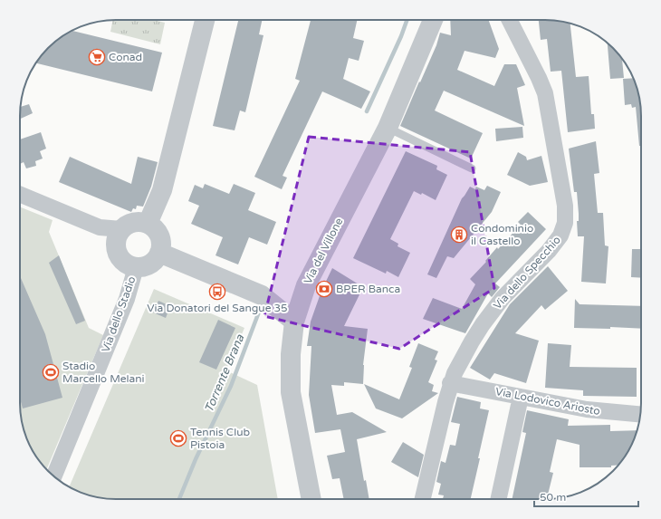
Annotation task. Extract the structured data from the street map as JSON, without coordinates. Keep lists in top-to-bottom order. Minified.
{"streets":{"street":["Via del Villone","Via dello Specchio","Via dello Stadio","Via Lodovico Ariosto"]},"crossings":[["Via dello Specchio","Via Lodovico Ariosto"]],"water":["Torrente Brana"],"places":{"supermarket":["Conad"],"building":["Condominio il Castello"],"bank":["BPER Banca"],"bus stop":["Via Donatori del Sangue 35"],"sports":["Stadio Marcello Melani","Tennis Club Pistoia"]},"scale_bar":"50 m"}
